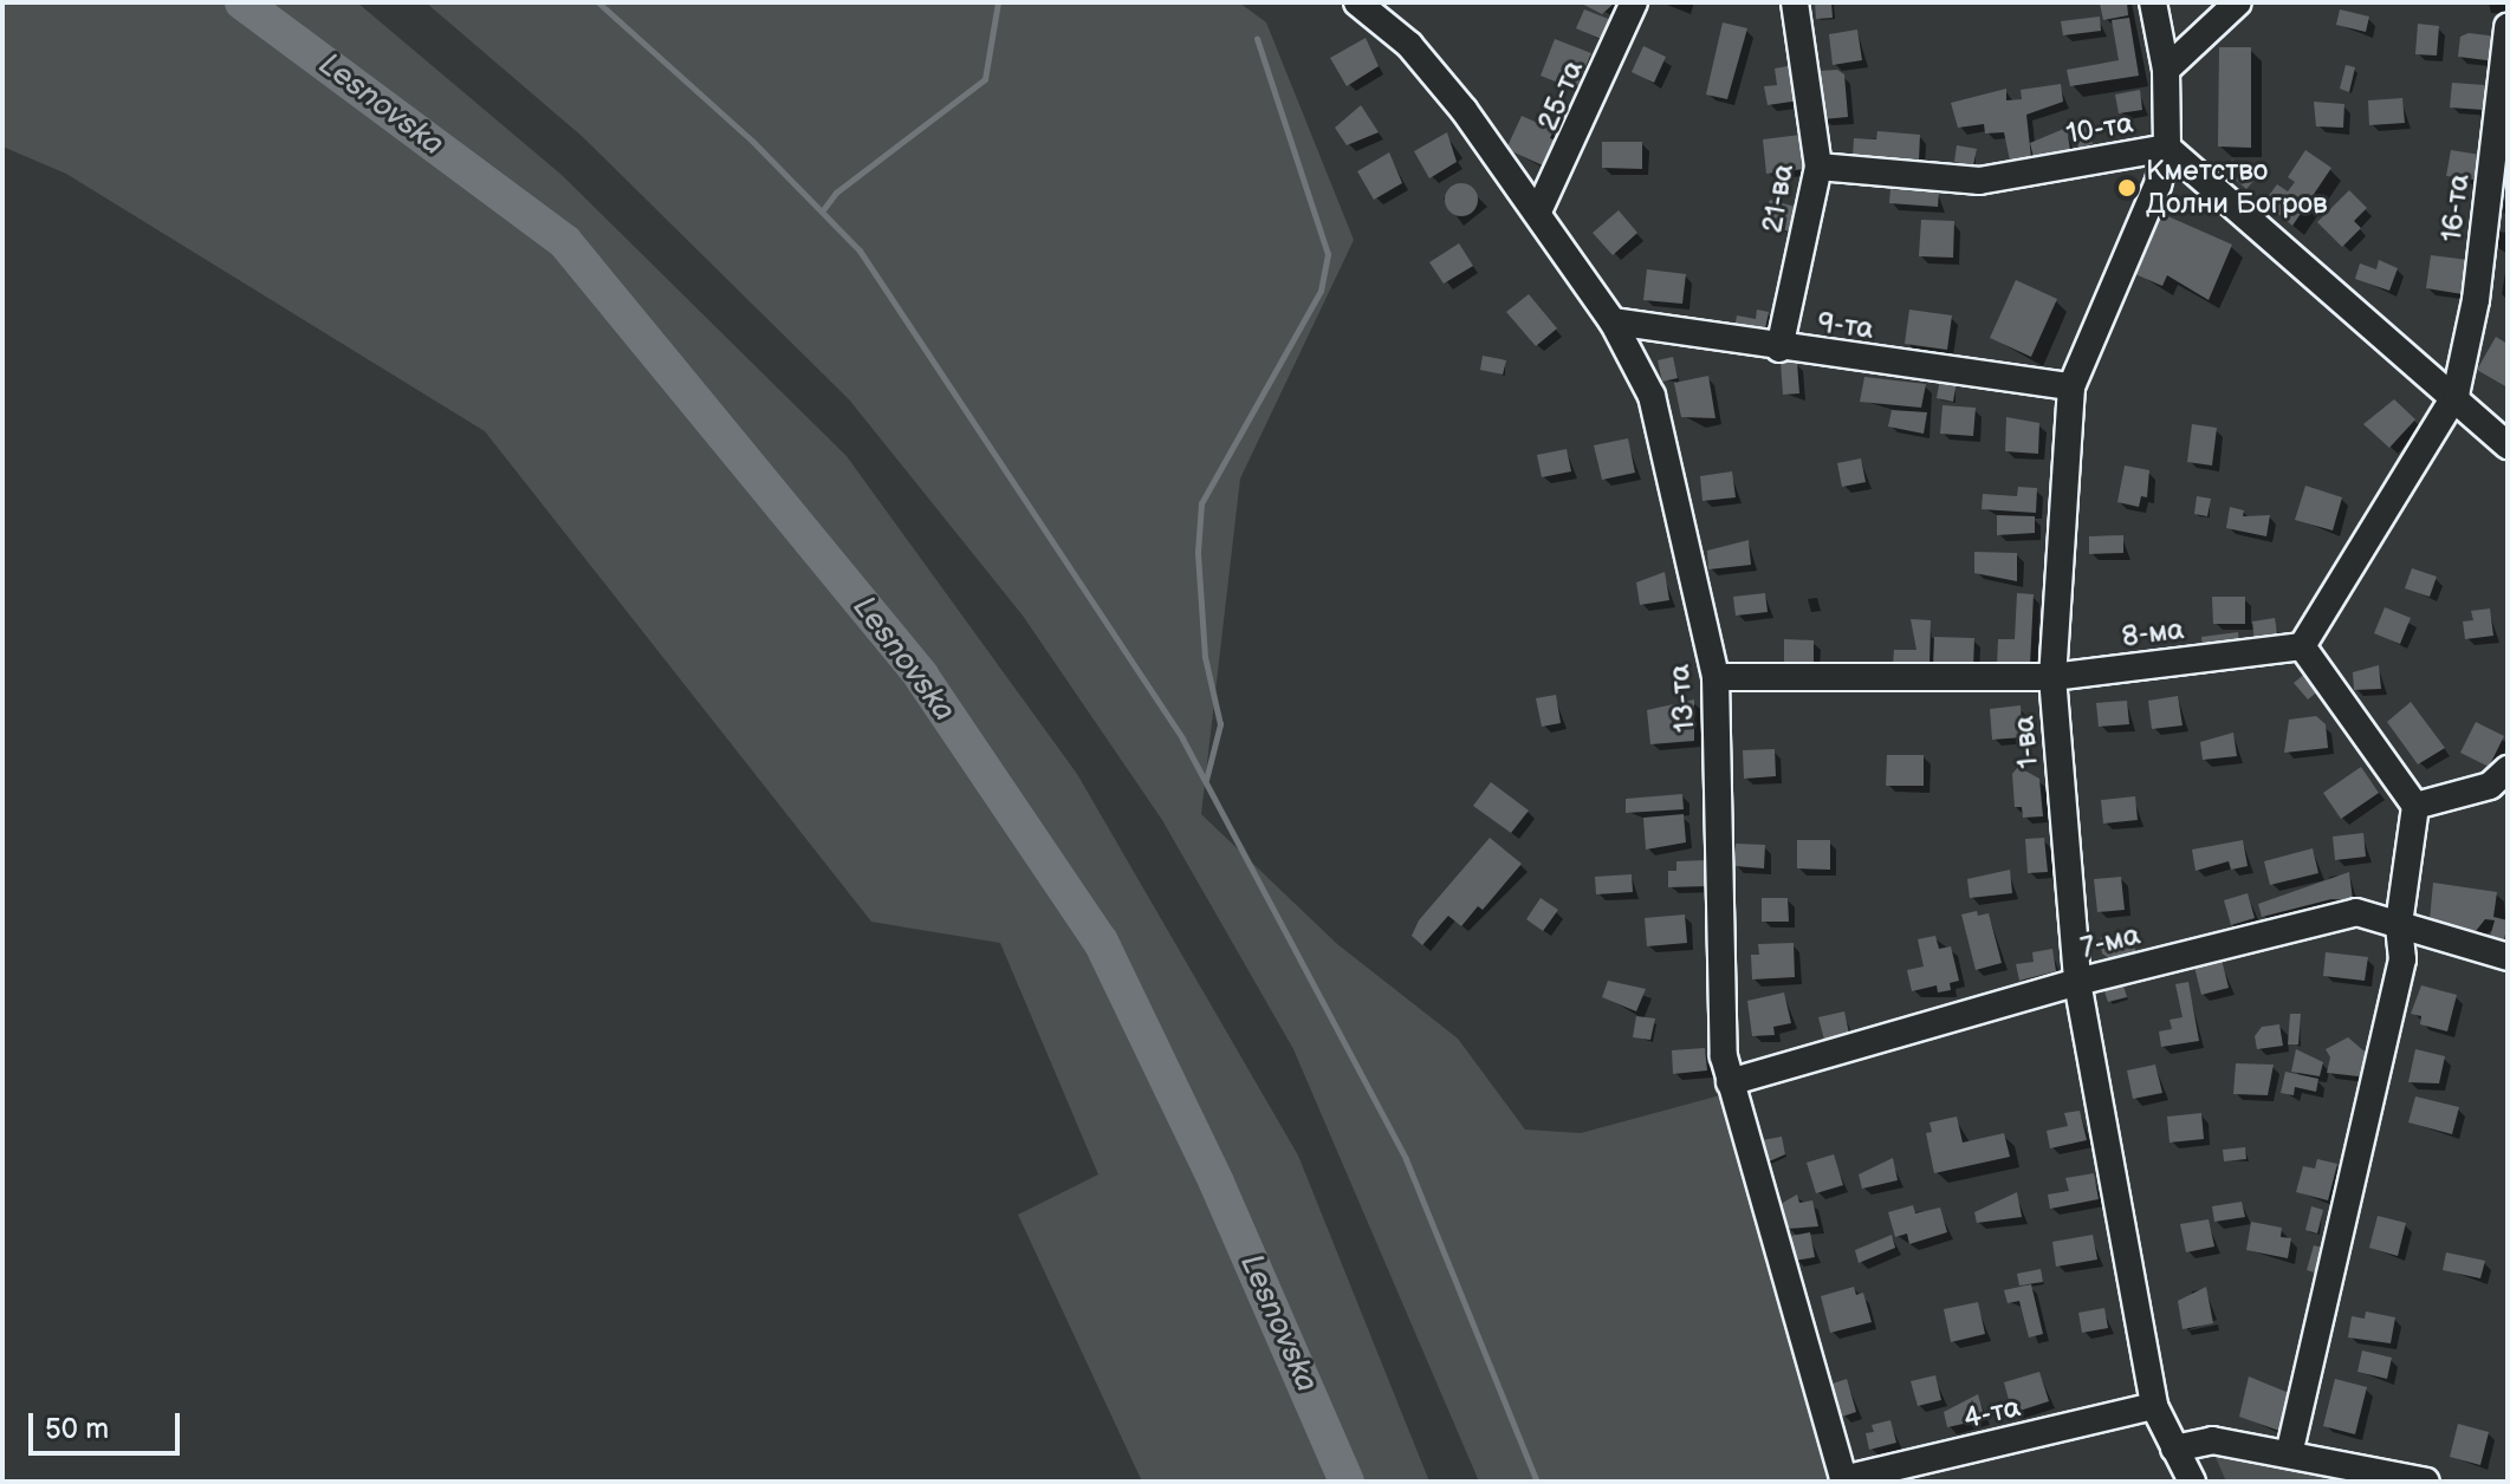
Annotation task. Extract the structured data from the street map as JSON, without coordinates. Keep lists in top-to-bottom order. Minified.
{"streets":{"street":["25-та","10-та","21-ва","16-та","9-та","8-ма","13-та","1-ва","7-ма","4-та"]},"crossings":[["25-та","13-та"],["10-та","21-ва"],["10-та","16-та"],["10-та","1-ва"],["21-ва","9-та"],["9-та","13-та"],["9-та","1-ва"],["8-ма","13-та"],["8-ма","1-ва"],["13-та","7-ма"],["13-та","4-та"],["1-ва","7-ма"],["1-ва","4-та"]],"water":["Lesnovska"],"places":["Кметство Долни Богров"],"scale_bar":"50 m"}
